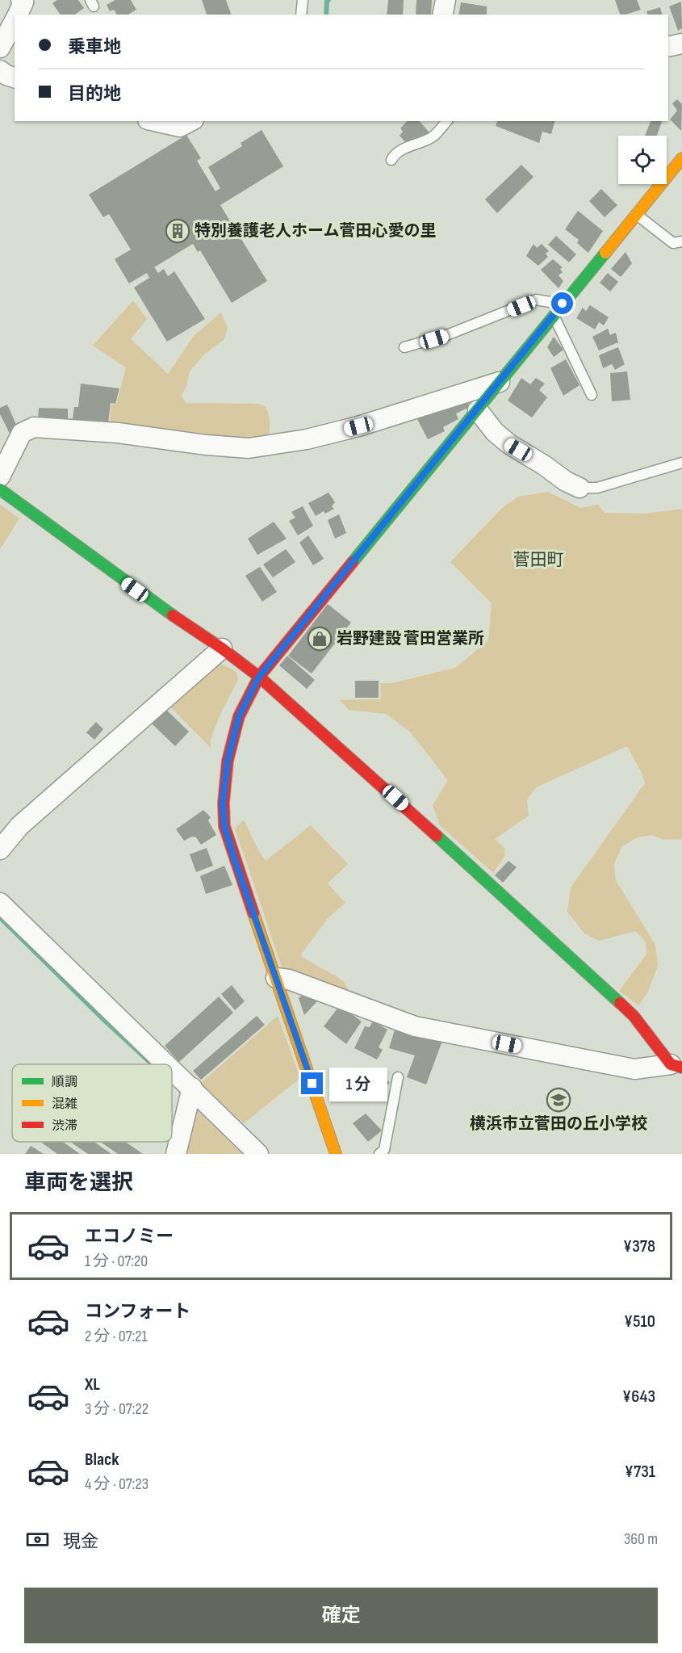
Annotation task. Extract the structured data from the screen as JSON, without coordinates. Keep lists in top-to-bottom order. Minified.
{"districts":["菅田町"],"places":{"building":["特別養護老人ホーム菅田心愛の里"],"shop":["岩野建設 菅田営業所"],"school or university":["横浜市立菅田の丘小学校"]},"legend":["順調","混雑","渋滞"],"page":{"banner":["乗車地","目的地"],"bubble":"1 分","heading":"車両を選択","list":[{"name":"エコノミー","note":"1 分 · 07:20","value":"¥378"},{"name":"コンフォート","note":"2 分 · 07:21","value":"¥510"},{"name":"XL","note":"3 分 · 07:22","value":"¥643"},{"name":"Black","note":"4 分 · 07:23","value":"¥731"}],"pay":["現金","360 m"],"buttons":"確定"}}
